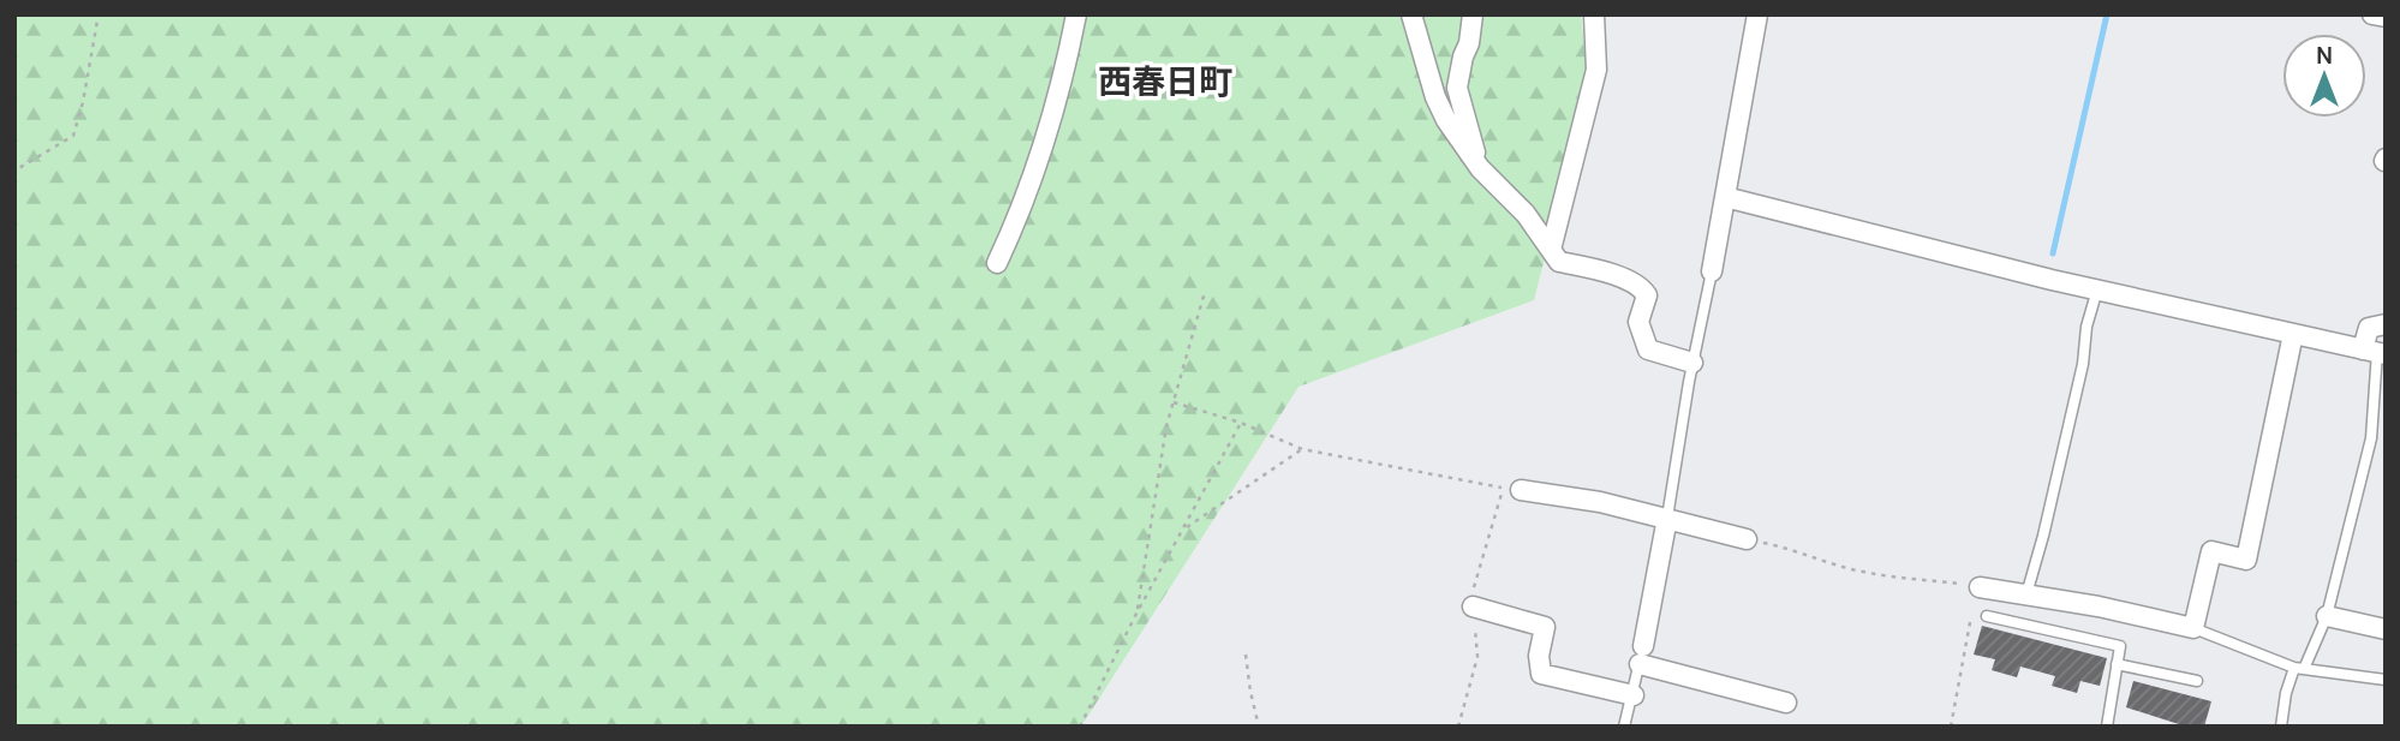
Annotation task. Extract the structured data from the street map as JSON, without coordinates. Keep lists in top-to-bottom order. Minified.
{"districts":["西春日町"],"north":"top"}
